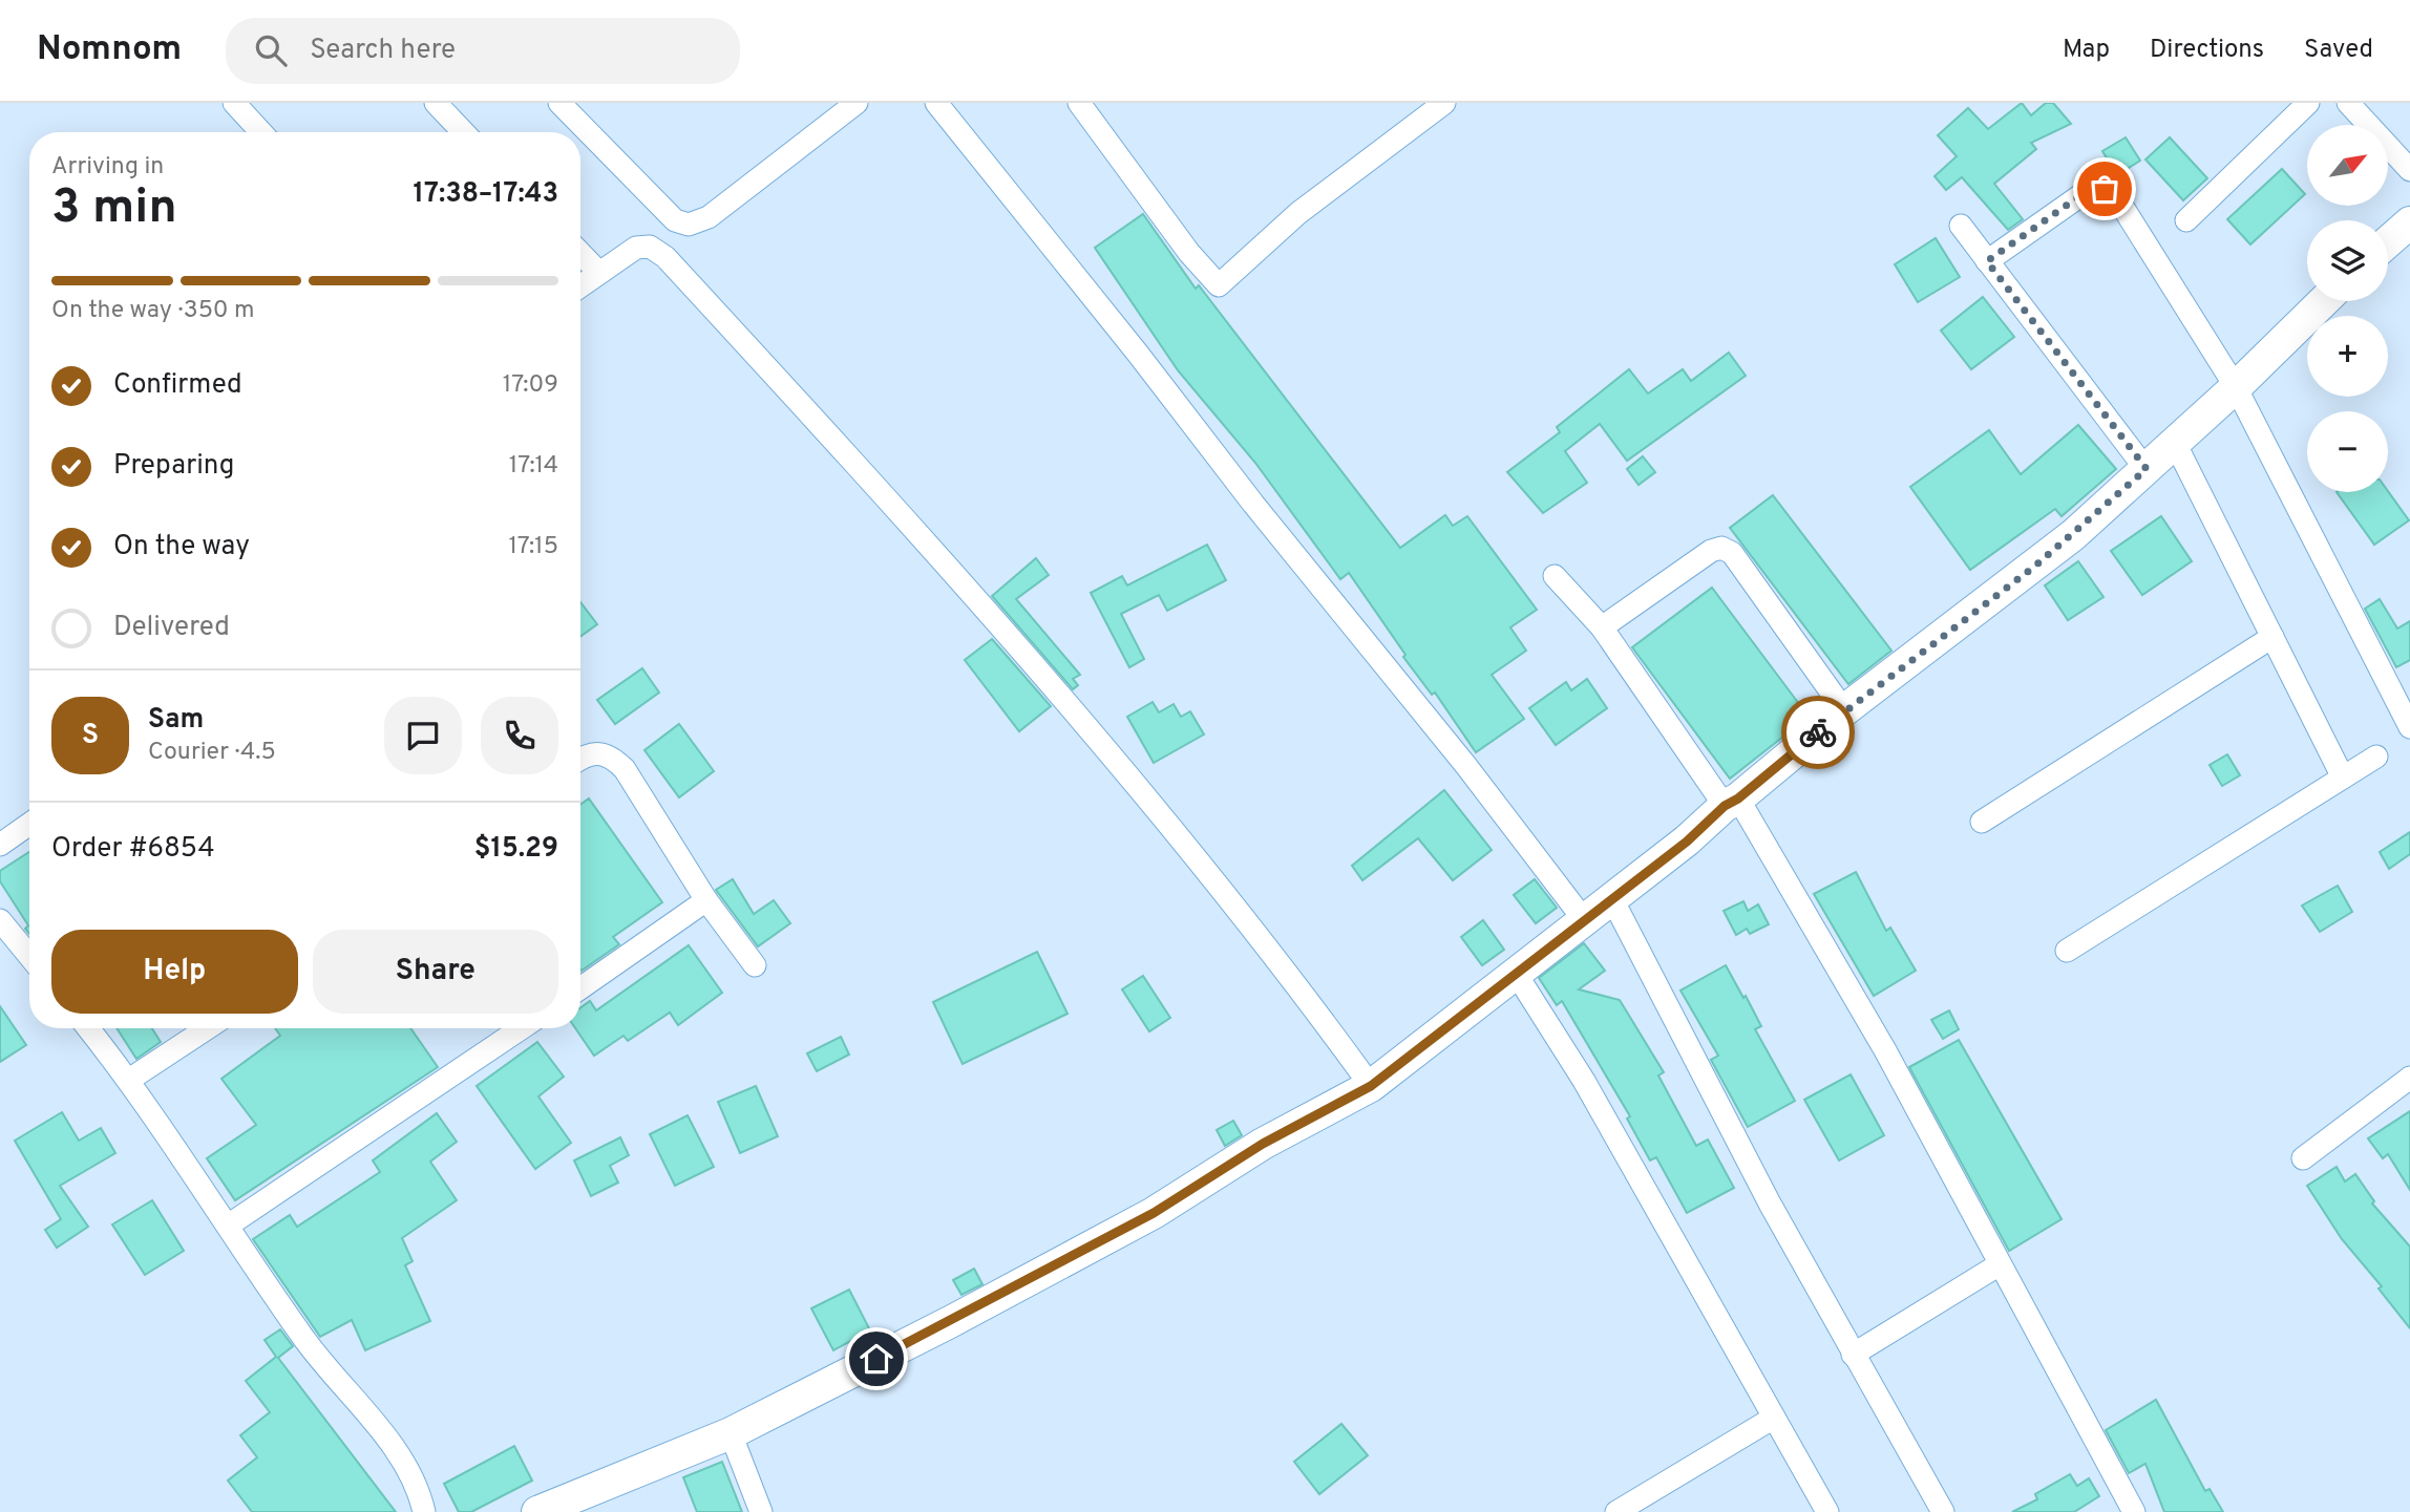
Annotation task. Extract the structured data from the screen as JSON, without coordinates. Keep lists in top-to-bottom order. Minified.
{"north":"top right","page":{"header":"Nomnom","search":"Search here","nav":["Map","Directions","Saved"],"map_buttons":["+","−"],"heading":["3 min","Arriving in","17:38–17:43"],"panel":["Sam","Courier · 4.5","Order #6854","$15.29"],"bar":"On the way · 350 m","list":[["Confirmed","17:09"],["Preparing","17:14"],["On the way","17:15"],"Delivered"],"round":"S","buttons":["Help","Share"]}}
